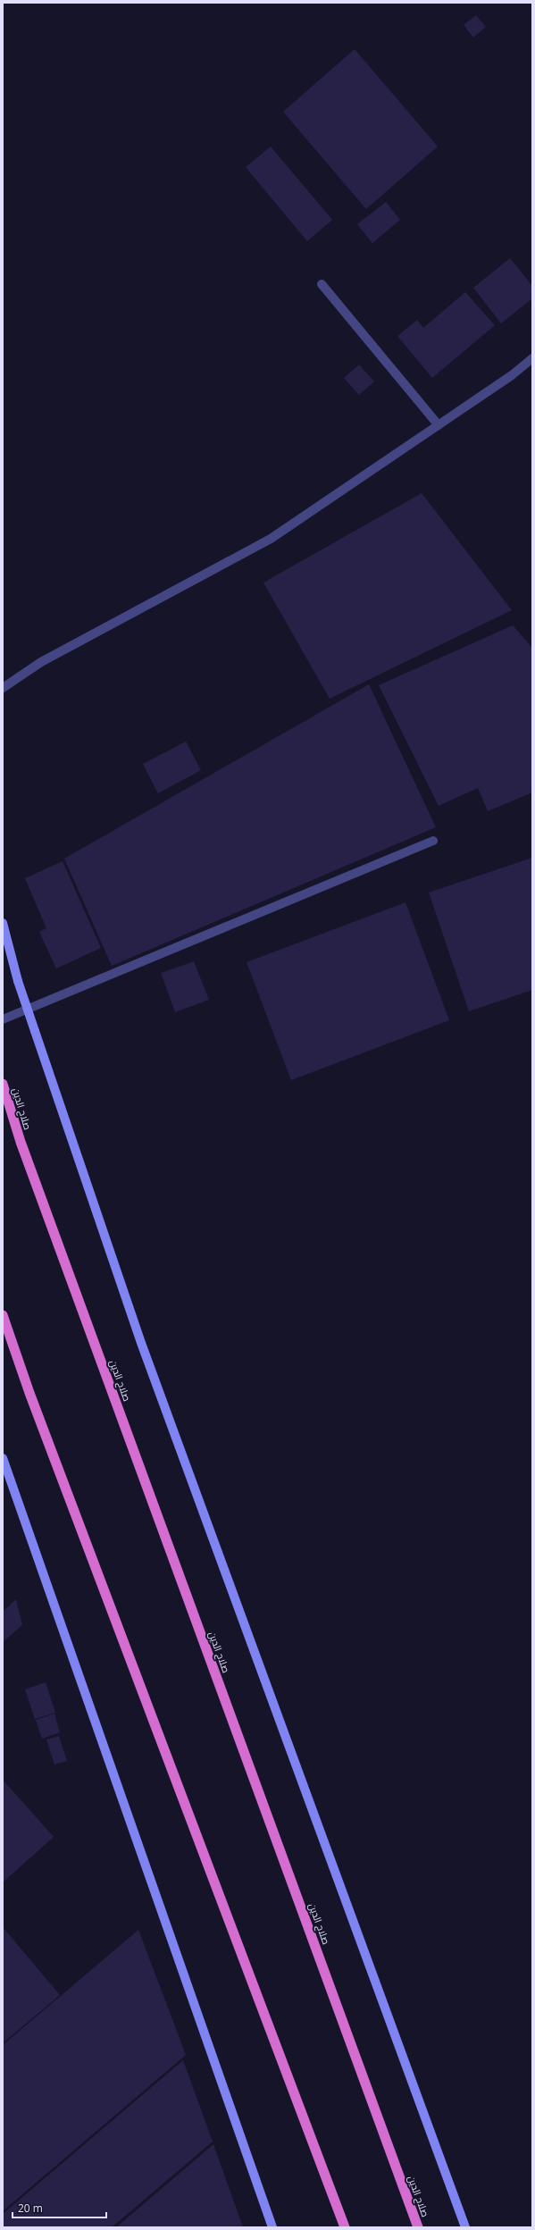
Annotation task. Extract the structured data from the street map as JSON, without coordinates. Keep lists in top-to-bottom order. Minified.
{"streets":{"highway":["صلاح الدين"]},"scale_bar":"20 m"}
